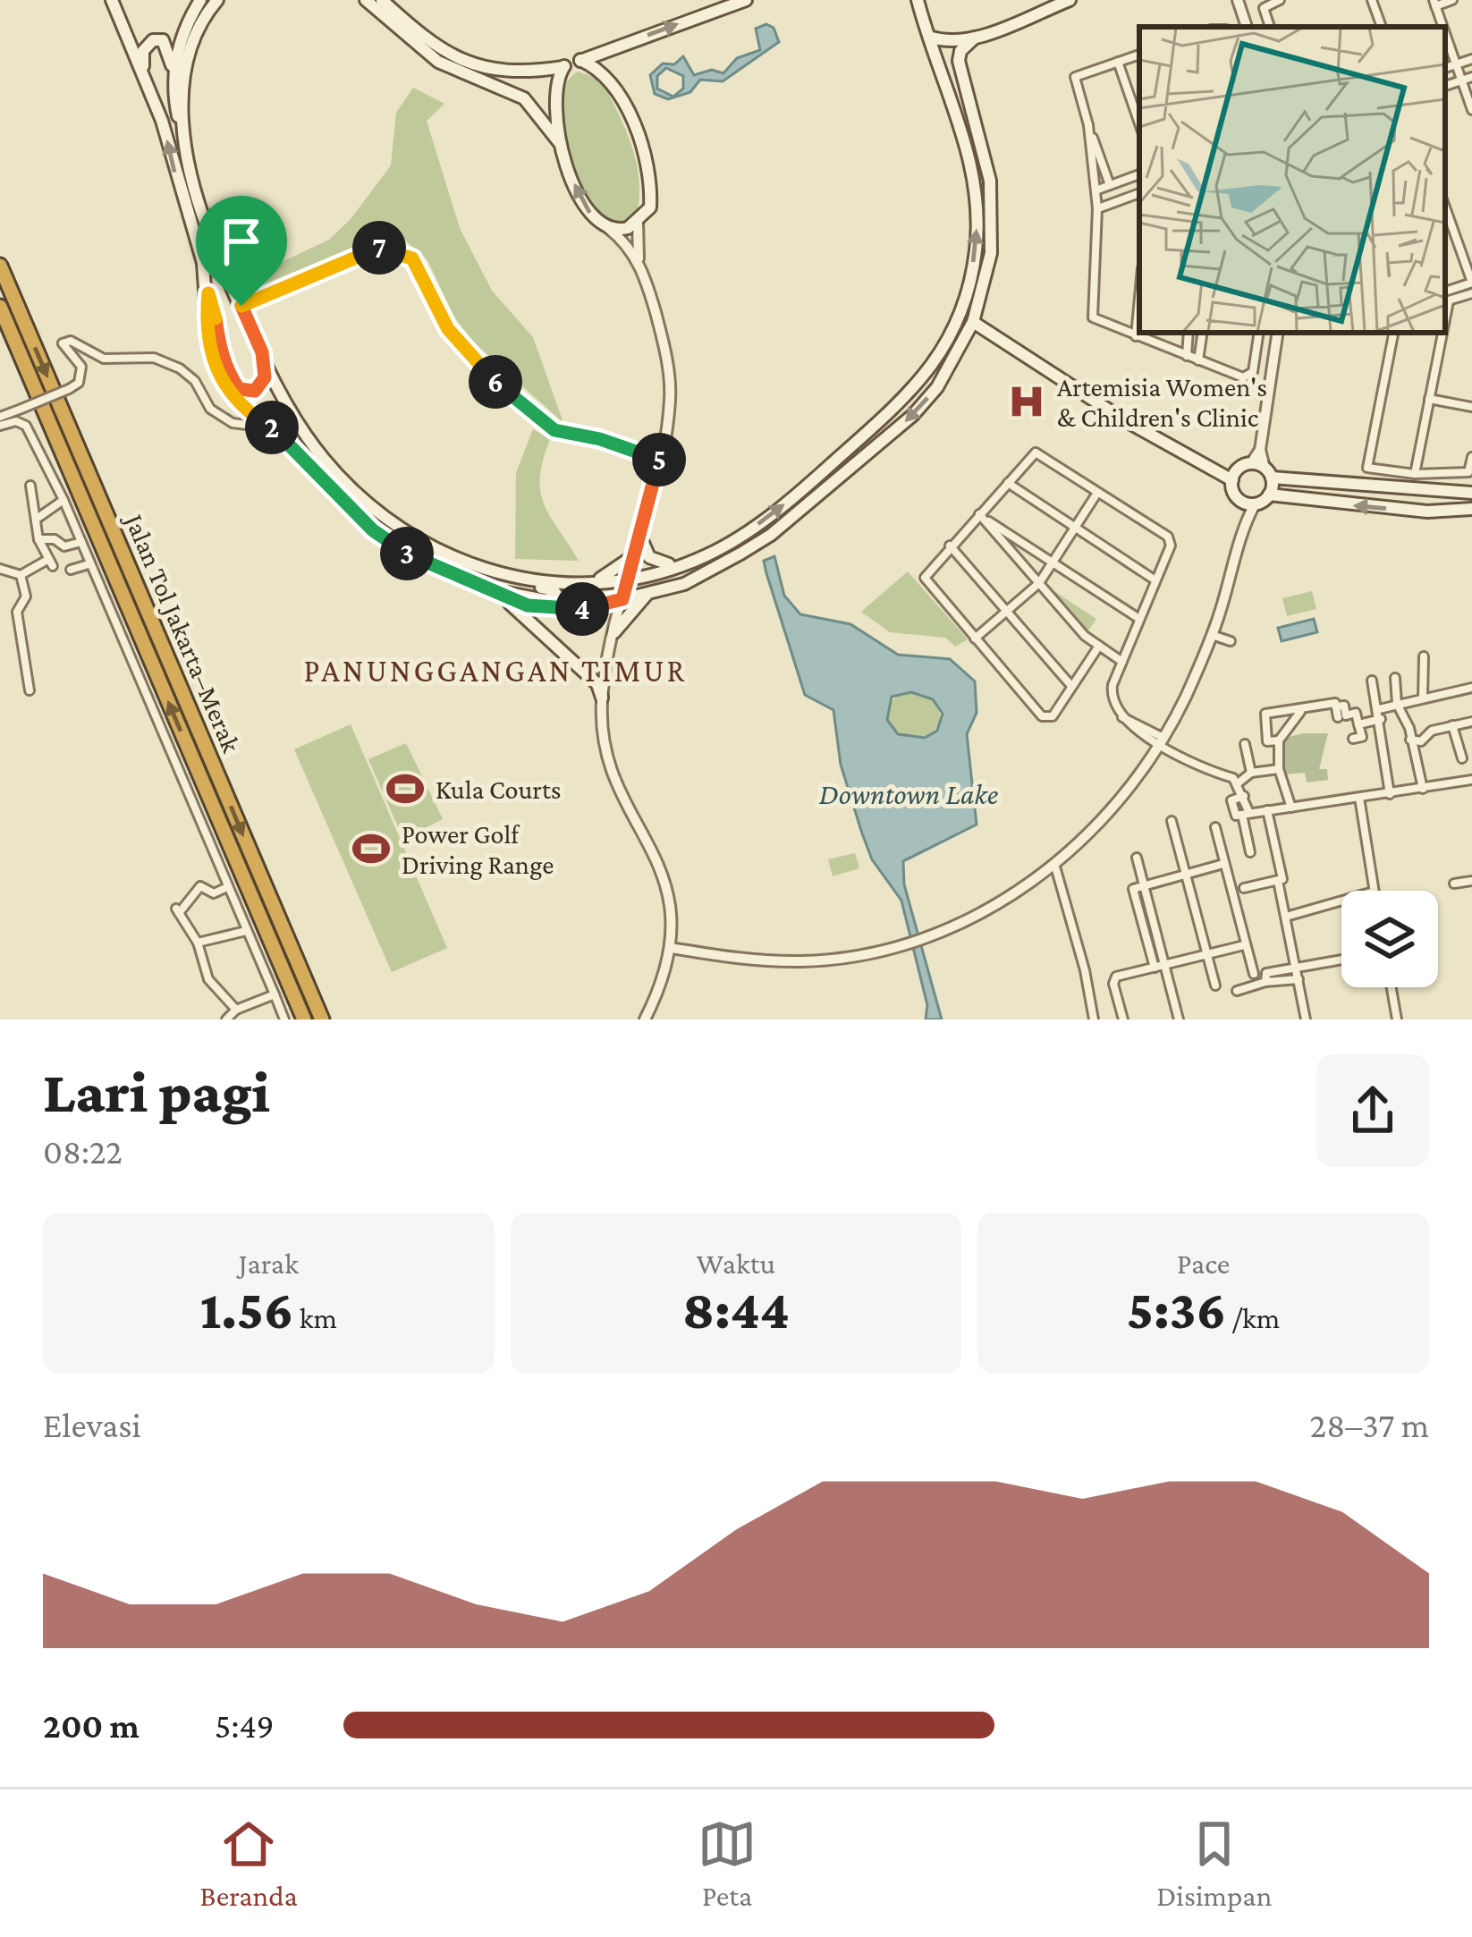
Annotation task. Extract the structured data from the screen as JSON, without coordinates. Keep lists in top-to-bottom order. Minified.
{"streets":{"highway":["Jalan Tol Jakarta–Merak"]},"districts":["PANUNGGANGAN TIMUR"],"water":["Downtown Lake"],"places":{"hospital":["Artemisia Women's & Children's Clinic"],"sports":["Kula Courts","Power Golf Driving Range"]},"page":{"pins":["7","6","2","5","3","4"],"heading":["Lari pagi","08:22"],"stats":[["Jarak","1.56 km"],["Waktu","8:44"],["Pace","5:36 /km"]],"chart":["Elevasi","28–37 m"],"list":[{"name":"200 m","note":"5:49"}],"tabs":["Beranda","Peta","Disimpan"]}}
